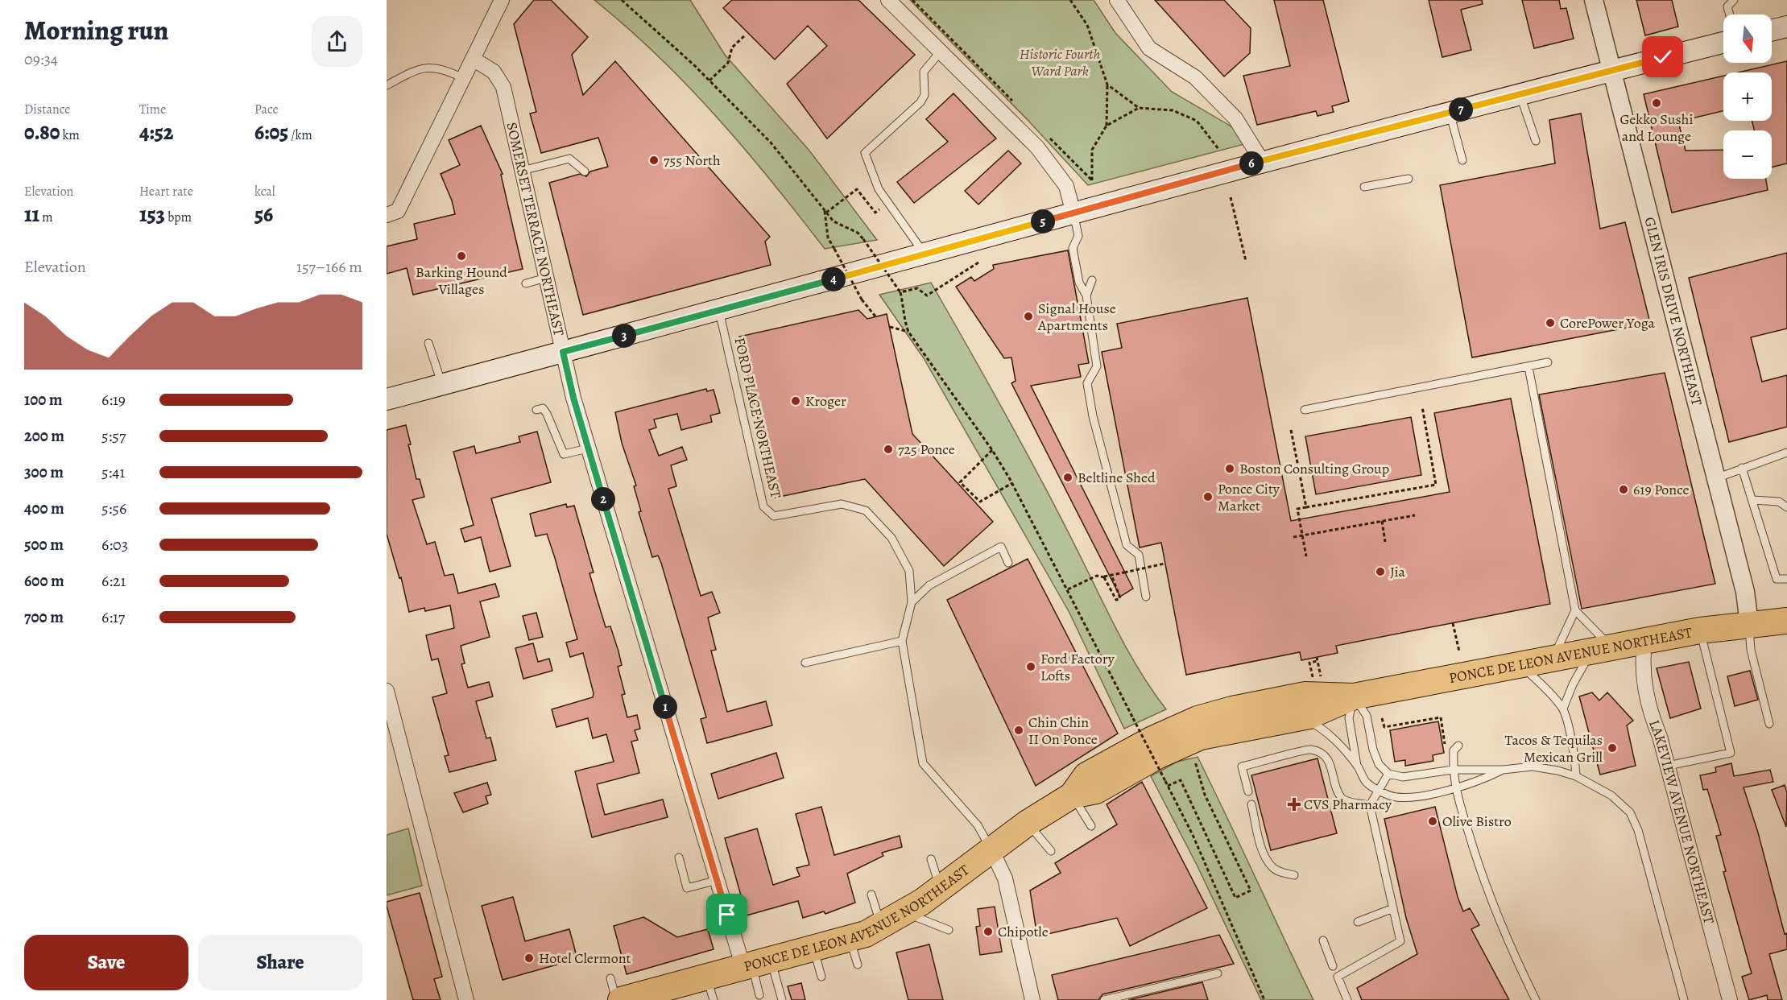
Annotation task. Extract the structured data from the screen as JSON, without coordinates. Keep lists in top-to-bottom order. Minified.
{"streets":{"highway":["PONCE DE LEON AVENUE NORTHEAST"],"street":["SOMERSET TERRACE NORTHEAST","GLEN IRIS DRIVE NORTHEAST","LAKEVIEW AVENUE NORTHEAST"],"lane":["FORD PLACE NORTHEAST"]},"crossings":[["SOMERSET TERRACE NORTHEAST","PONCE DE LEON AVENUE NORTHEAST"],["GLEN IRIS DRIVE NORTHEAST","PONCE DE LEON AVENUE NORTHEAST"],["FORD PLACE NORTHEAST","PONCE DE LEON AVENUE NORTHEAST"],["PONCE DE LEON AVENUE NORTHEAST","LAKEVIEW AVENUE NORTHEAST"]],"parks":["Historic Fourth Ward Park"],"places":{"other":["Gekko Sushi and Lounge","755 North","Barking Hound Villages","Signal House Apartments","CorePower Yoga","Kroger","725 Ponce","Boston Consulting Group","Beltline Shed","619 Ponce","Ponce City Market","Jia","Ford Factory Lofts","Chin Chin II On Ponce","Tacos & Tequilas Mexican Grill","Olive Bistro","Chipotle","Hotel Clermont"],"health":["CVS Pharmacy"]},"north":"bottom","page":{"heading":["Morning run","09:34"],"map_buttons":["+","−"],"stats":[["Distance","0.80 km"],["Time","4:52"],["Pace","6:05 /km"],["Elevation","11 m"],["Heart rate","153 bpm"],["kcal","56"]],"pins":["7","6","5","4","3","2","1"],"chart":["Elevation","157–166 m"],"list":[{"name":"100 m","note":"6:19"},{"name":"200 m","note":"5:57"},{"name":"300 m","note":"5:41"},{"name":"400 m","note":"5:56"},{"name":"500 m","note":"6:03"},{"name":"600 m","note":"6:21"},{"name":"700 m","note":"6:17"}],"buttons":["Save","Share"]}}
